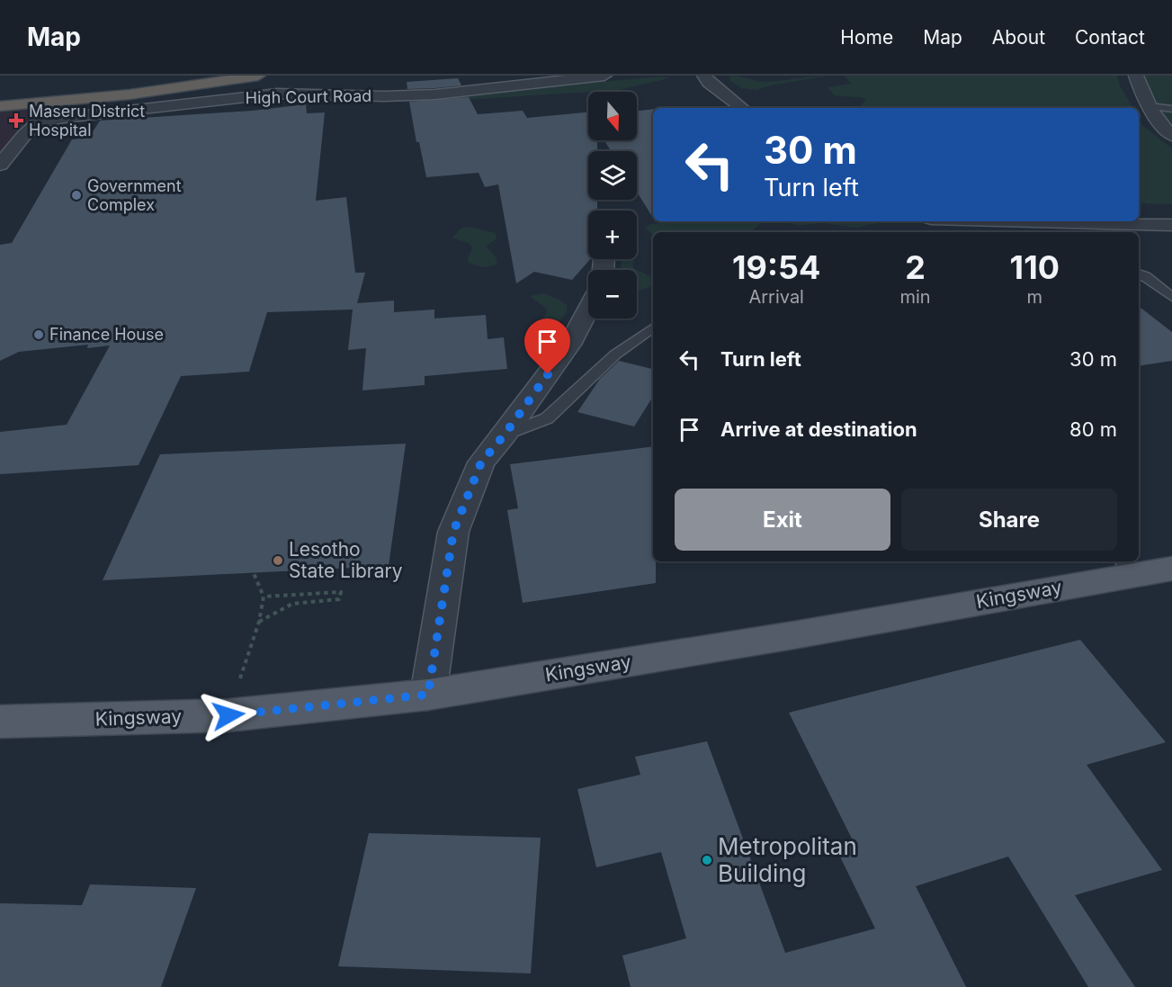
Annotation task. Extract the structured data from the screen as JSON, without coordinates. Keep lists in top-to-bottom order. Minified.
{"streets":{"main road":["Kingsway"],"street":["High Court Road"]},"places":{"health":["Maseru District Hospital"],"other":["Government Complex","Finance House","Lesotho State Library","Metropolitan Building"]},"north":"bottom","page":{"header":"Map","nav":["Home","Map","About","Contact"],"map_buttons":["+","−"],"turn":["30 m","Turn left"],"eta":["19:54","Arrival","2","min","110","m"],"list":[{"name":"Turn left","value":"30 m"},{"name":"Arrive at destination","value":"80 m"}],"buttons":["Exit","Share"]}}
